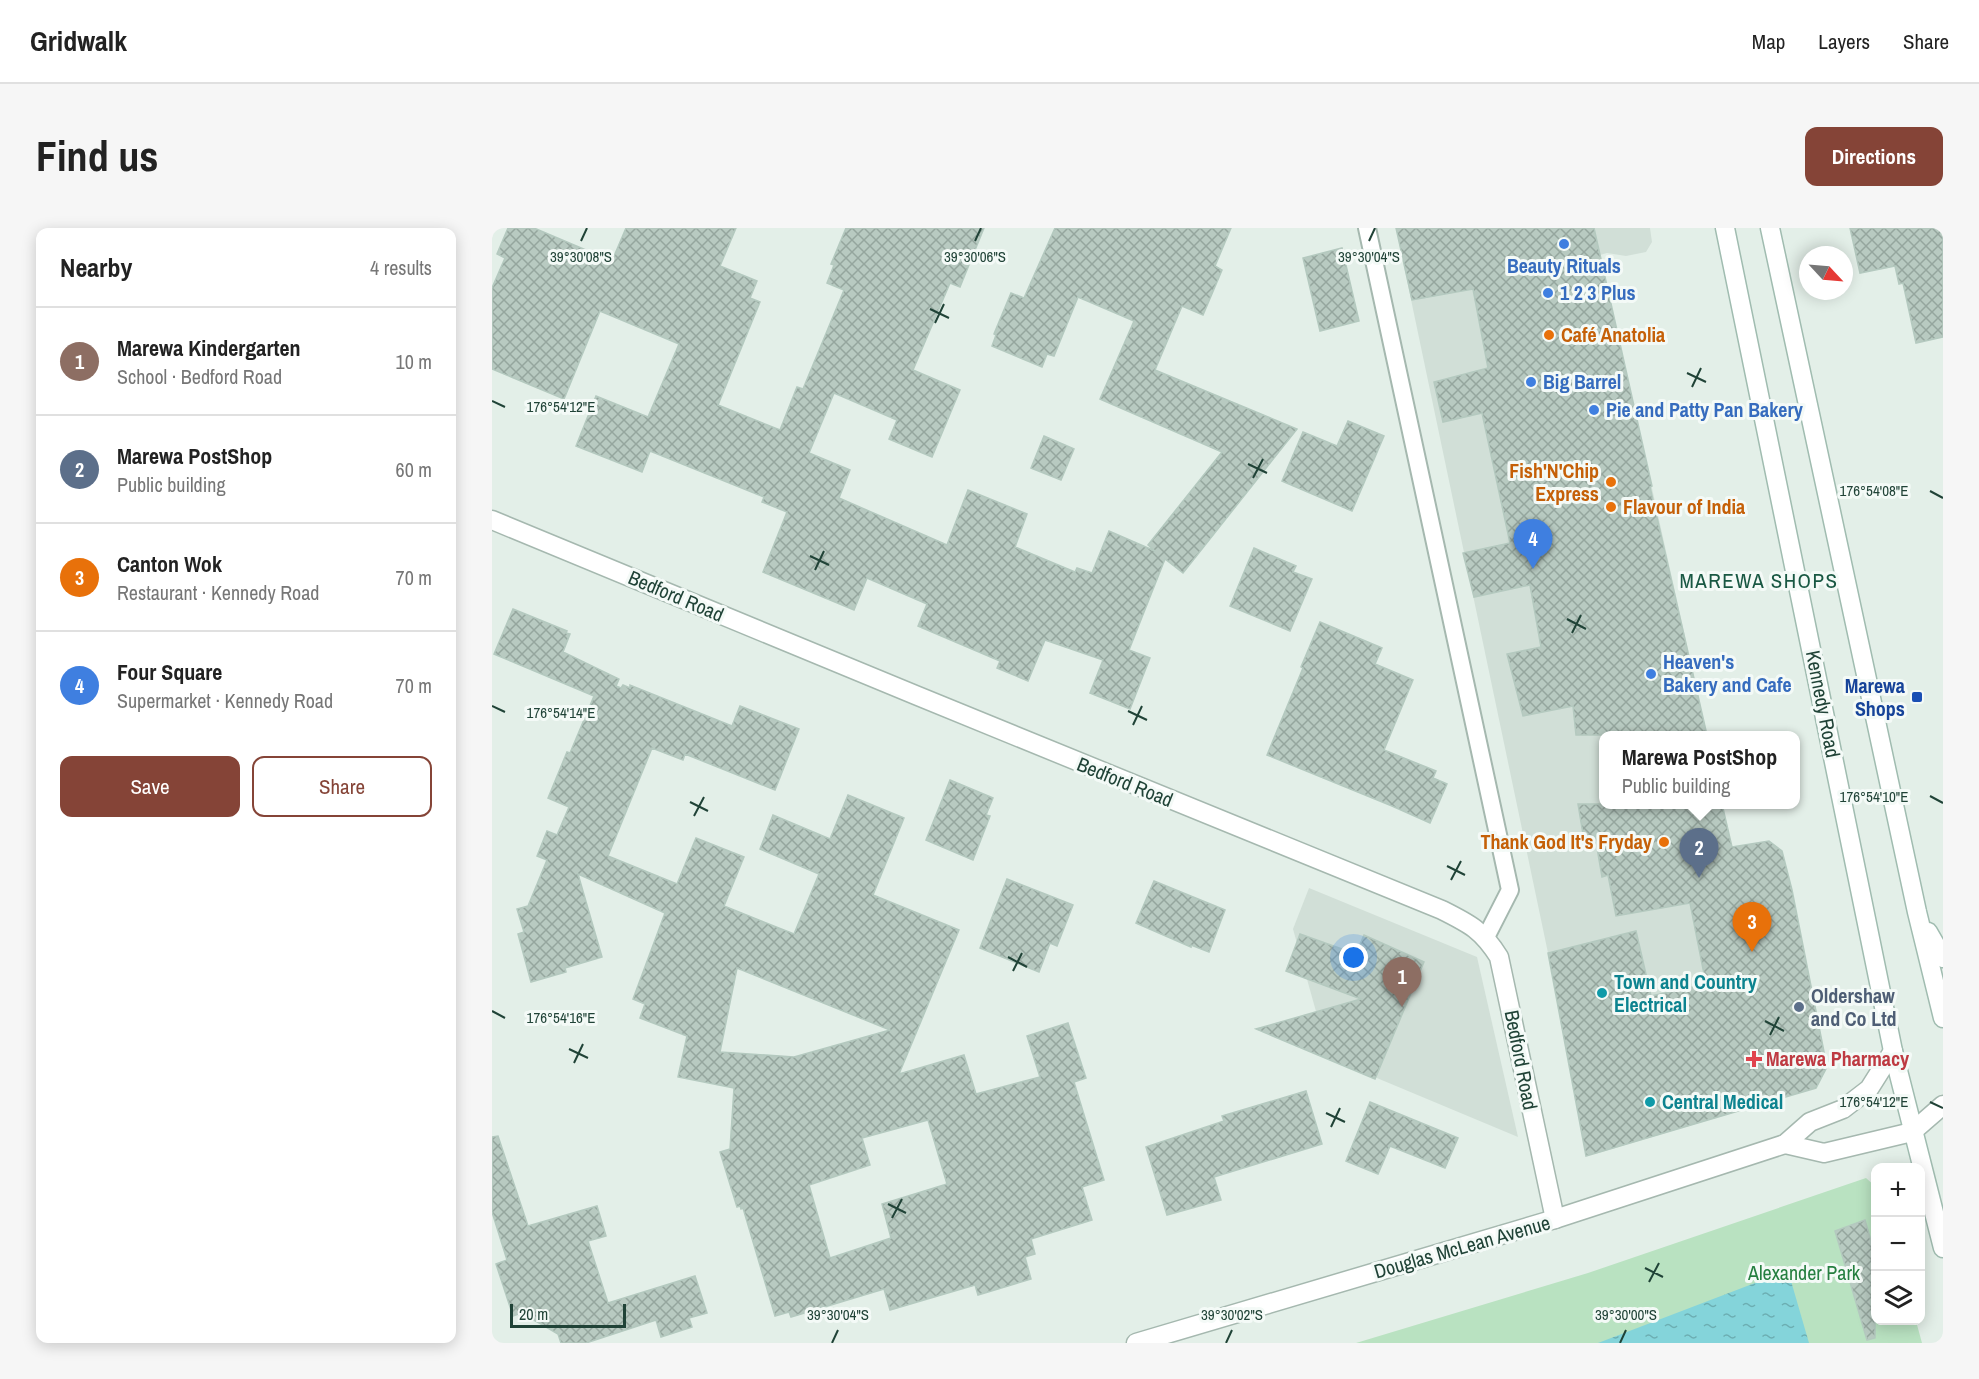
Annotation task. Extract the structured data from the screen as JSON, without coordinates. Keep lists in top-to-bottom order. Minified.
{"streets":{"street":["Bedford Road","Kennedy Road","Douglas McLean Avenue"]},"crossings":[["Bedford Road","Douglas McLean Avenue"],["Kennedy Road","Douglas McLean Avenue"]],"districts":["MAREWA SHOPS"],"parks":["Alexander Park"],"places":{"other":["Beauty Rituals","1 2 3 Plus","Café Anatolia","Big Barrel","Pie and Patty Pan Bakery","Fish'N'Chip Express","Flavour of India","Heaven's Bakery and Cafe","Thank God It's Fryday","Town and Country Electrical","Oldershaw and Co Ltd","Central Medical"],"transit":["Marewa Shops"],"health":["Marewa Pharmacy"]},"scale_bar":"20 m","north":"bottom right","page":{"header":"Gridwalk","nav":["Map","Layers","Share"],"buttons":["Directions",["Save","Share"]],"title":"Find us","heading":["Nearby","4 results"],"list":[{"mark":"1","name":"Marewa Kindergarten","note":"School · Bedford Road","value":"10 m"},{"mark":"2","name":"Marewa PostShop","note":"Public building","value":"60 m"},{"mark":"3","name":"Canton Wok","note":"Restaurant · Kennedy Road","value":"70 m"},{"mark":"4","name":"Four Square","note":"Supermarket · Kennedy Road","value":"70 m"}],"pins":["4","2","3","1"],"popup":["Marewa PostShop","Public building"],"map_buttons":["+","−"],"scale":"20 m"},"coordinates":["39°30'08\"S","39°30'06\"S","39°30'04\"S","176°54'12\"E","176°54'08\"E","176°54'14\"E","176°54'10\"E","176°54'16\"E","39°30'02\"S","39°30'00\"S"]}
